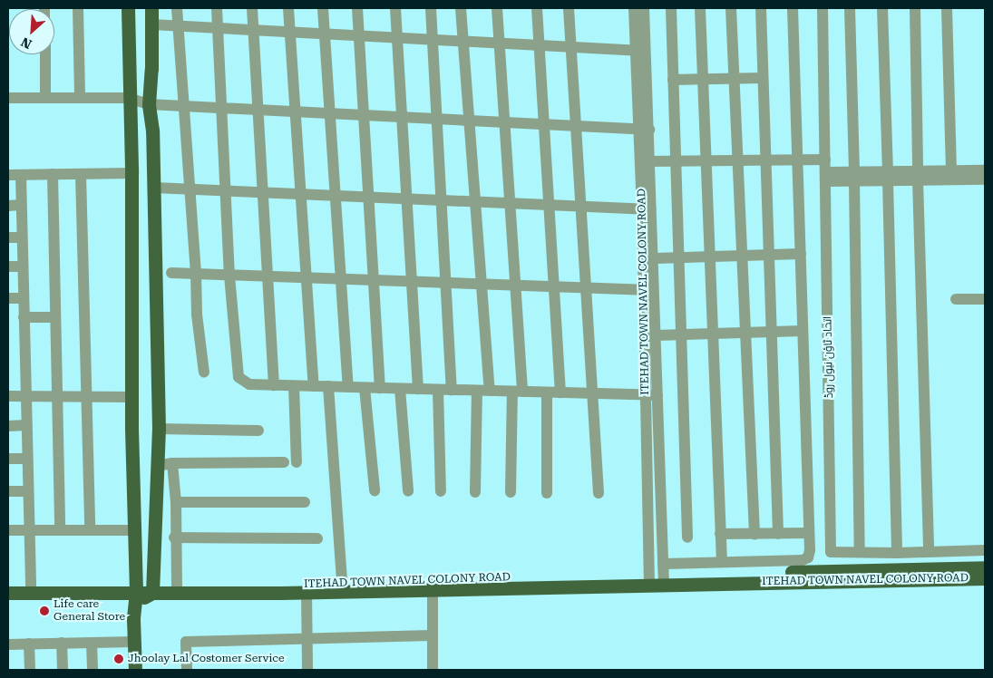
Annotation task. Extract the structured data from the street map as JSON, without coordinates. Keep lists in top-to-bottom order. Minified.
{"streets":{"main road":["ITEHAD TOWN NAVEL COLONY ROAD"],"street":["اتحاد ٹاؤن نیول روڈ"]},"places":["Life care General Store","Jhoolay Lal Costomer Service"],"north":"bottom left"}
